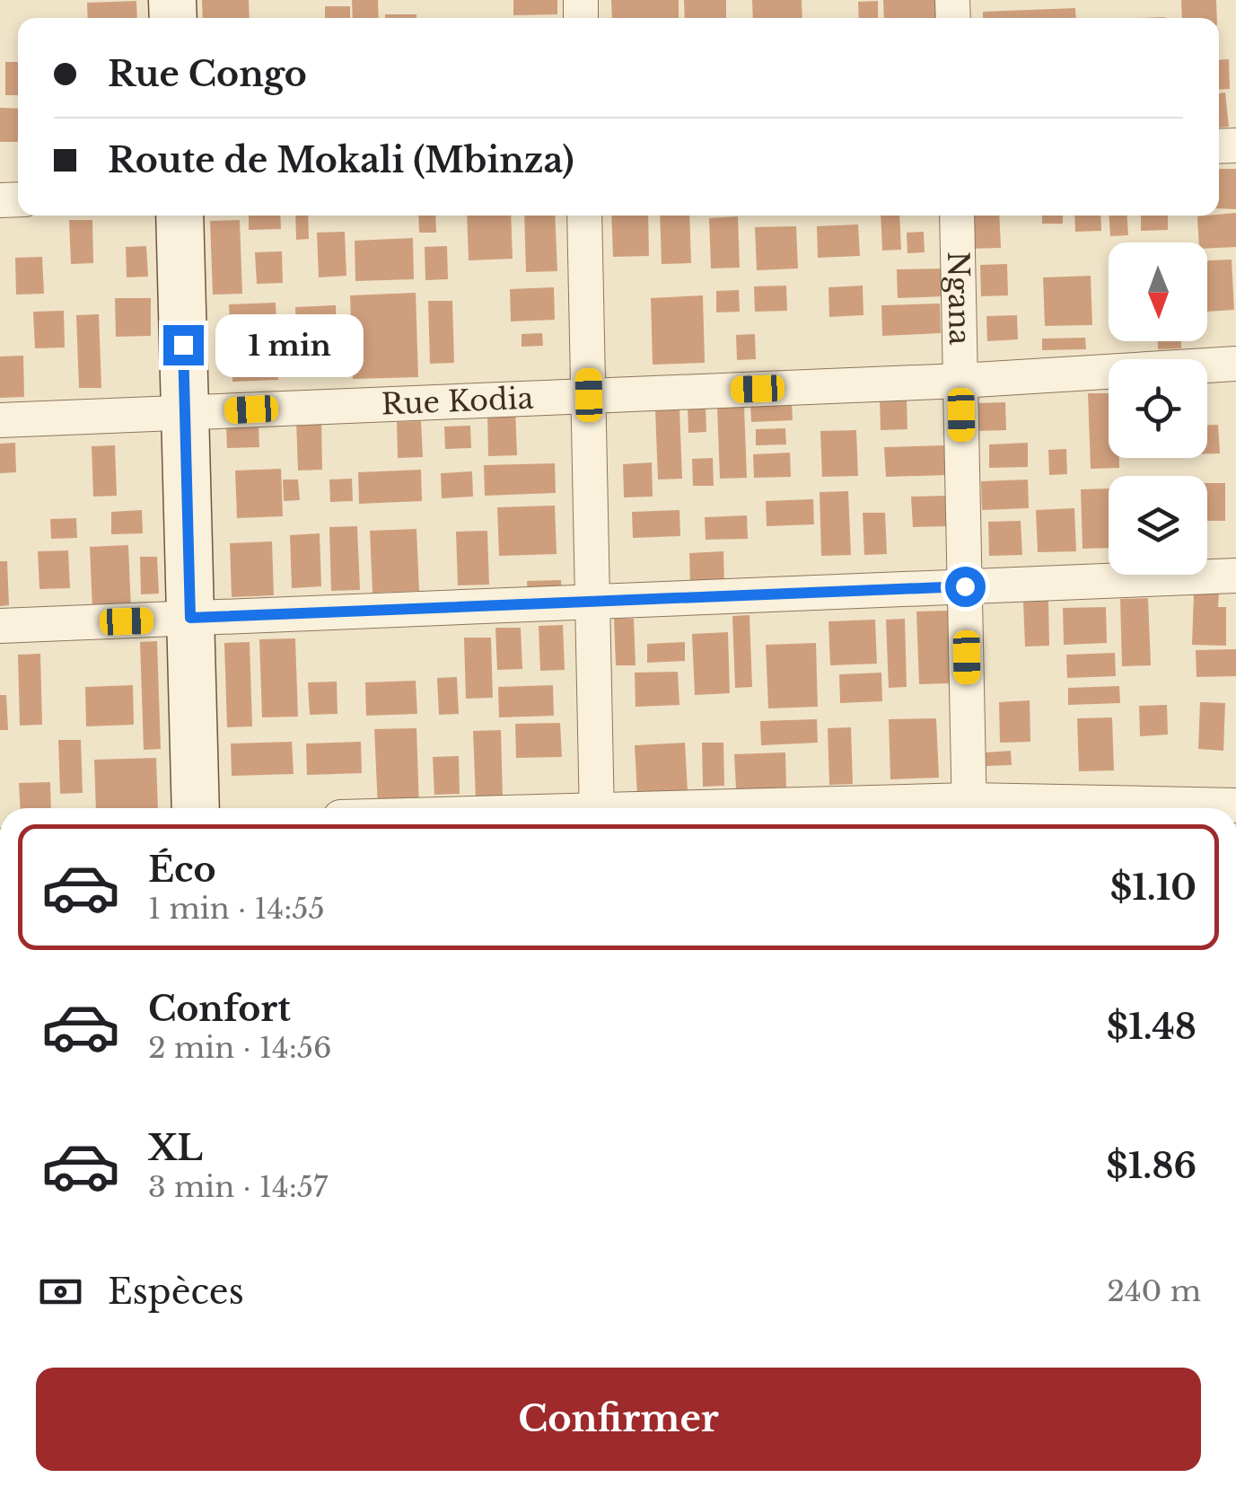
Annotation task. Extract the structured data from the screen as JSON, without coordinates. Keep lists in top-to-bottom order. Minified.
{"streets":{"street":["Ngana","Rue Kodia"]},"crossings":[["Ngana","Rue Kodia"]],"north":"bottom","page":{"banner":["Rue Congo","Route de Mokali (Mbinza)"],"bubble":"1 min","list":[{"name":"Éco","note":"1 min · 14:55","value":"$1.10"},{"name":"Confort","note":"2 min · 14:56","value":"$1.48"},{"name":"XL","note":"3 min · 14:57","value":"$1.86"}],"pay":["Espèces","240 m"],"buttons":"Confirmer"}}
